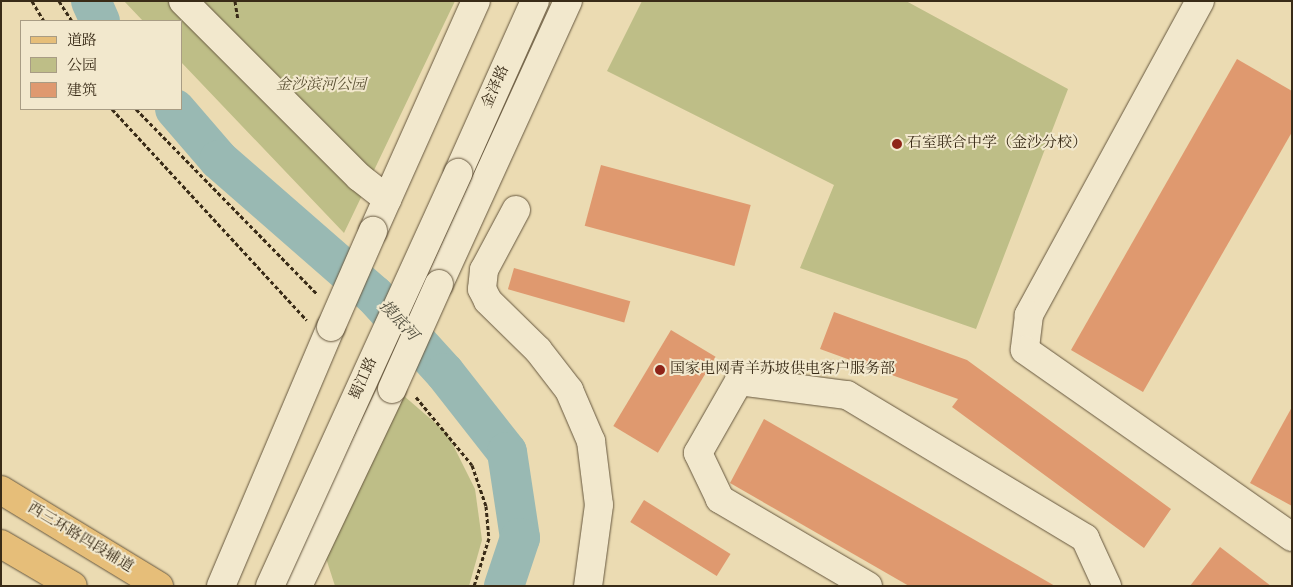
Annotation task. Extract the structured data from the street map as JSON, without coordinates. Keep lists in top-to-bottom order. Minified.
{"streets":{"main road":["西三环路四段辅道"],"street":["金泽路","蜀江路"]},"crossings":[["金泽路","蜀江路"]],"water":["摸底河"],"parks":["金沙滨河公园"],"places":["石室联合中学（金沙分校）","国家电网青羊苏坡供电客户服务部"],"legend":["道路","公园","建筑"]}
